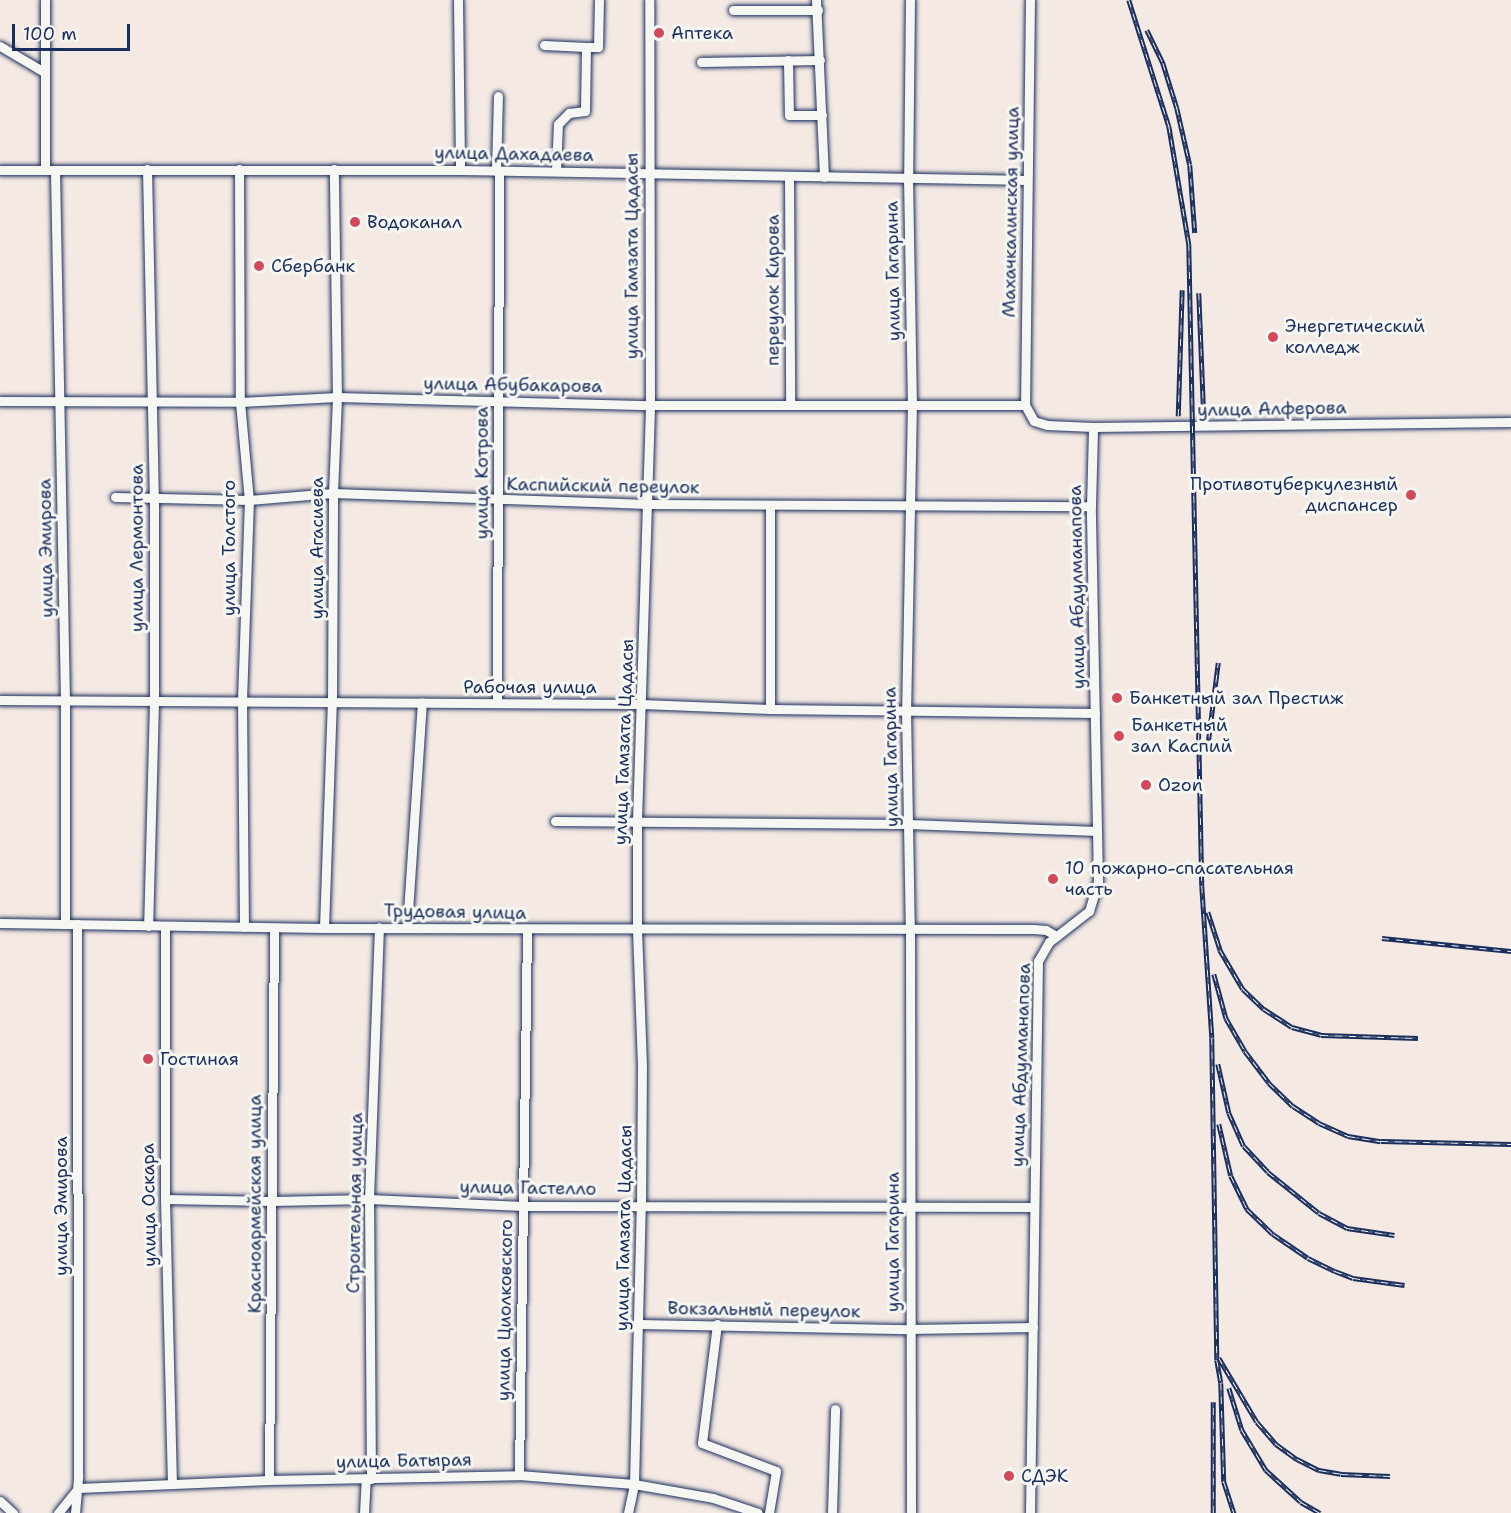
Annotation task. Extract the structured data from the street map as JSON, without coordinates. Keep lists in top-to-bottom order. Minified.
{"streets":{"street":["улица Дахадаева","Махачкалинская улица","улица Гамзата Цадасы","улица Гагарина","переулок Кирова","улица Абубакарова","улица Алферова","улица Котрова","Каспийский переулок","улица Эмирова","улица Лермонтова","улица Толстого","улица Агасиева","улица Абдулманапова","Рабочая улица","Трудовая улица","улица Гастелло","Строительная улица","Красноармейская улица","улица Оскара","улица Циолковского","Вокзальный переулок","улица Батырая"]},"crossings":[["улица Дахадаева","Махачкалинская улица"],["улица Дахадаева","улица Гамзата Цадасы"],["улица Дахадаева","улица Гагарина"],["улица Дахадаева","переулок Кирова"],["улица Дахадаева","улица Котрова"],["улица Дахадаева","улица Эмирова"],["улица Дахадаева","улица Лермонтова"],["улица Дахадаева","улица Толстого"],["улица Дахадаева","улица Агасиева"],["Махачкалинская улица","улица Абубакарова"],["Махачкалинская улица","улица Алферова"],["улица Гамзата Цадасы","улица Абубакарова"],["улица Гамзата Цадасы","Каспийский переулок"],["улица Гамзата Цадасы","Рабочая улица"],["улица Гамзата Цадасы","Трудовая улица"],["улица Гамзата Цадасы","улица Гастелло"],["улица Гамзата Цадасы","Вокзальный переулок"],["улица Гамзата Цадасы","улица Батырая"],["улица Гагарина","улица Абубакарова"],["улица Гагарина","Каспийский переулок"],["улица Гагарина","Рабочая улица"],["улица Гагарина","Трудовая улица"],["улица Гагарина","улица Гастелло"],["улица Гагарина","Вокзальный переулок"],["переулок Кирова","улица Абубакарова"],["улица Абубакарова","улица Котрова"],["улица Абубакарова","улица Эмирова"],["улица Абубакарова","улица Лермонтова"],["улица Абубакарова","улица Толстого"],["улица Абубакарова","улица Агасиева"],["улица Алферова","улица Абдулманапова"],["улица Котрова","Каспийский переулок"],["улица Котрова","Рабочая улица"],["Каспийский переулок","улица Лермонтова"],["Каспийский переулок","улица Толстого"],["Каспийский переулок","улица Агасиева"],["Каспийский переулок","улица Абдулманапова"],["улица Эмирова","Рабочая улица"],["улица Эмирова","Трудовая улица"],["улица Эмирова","улица Батырая"],["улица Лермонтова","Рабочая улица"],["улица Лермонтова","Трудовая улица"],["улица Толстого","Рабочая улица"],["улица Толстого","Трудовая улица"],["улица Агасиева","Рабочая улица"],["улица Агасиева","Трудовая улица"],["улица Абдулманапова","Рабочая улица"],["улица Абдулманапова","Трудовая улица"],["улица Абдулманапова","улица Гастелло"],["улица Абдулманапова","Вокзальный переулок"],["Трудовая улица","Строительная улица"],["Трудовая улица","Красноармейская улица"],["Трудовая улица","улица Оскара"],["Трудовая улица","улица Циолковского"],["улица Гастелло","Строительная улица"],["улица Гастелло","Красноармейская улица"],["улица Гастелло","улица Оскара"],["улица Гастелло","улица Циолковского"],["Строительная улица","улица Батырая"],["Красноармейская улица","улица Батырая"],["улица Оскара","улица Батырая"],["улица Циолковского","улица Батырая"]],"places":["Аптека","Водоканал","Сбербанк","Энергетический колледж","Противотуберкулезный диспансер","Банкетный зал Престиж","Банкетный зал Каспий","Ozon","10 пожарно-спасательная часть","Гостиная","СДЭК"],"scale_bar":"100 m"}
